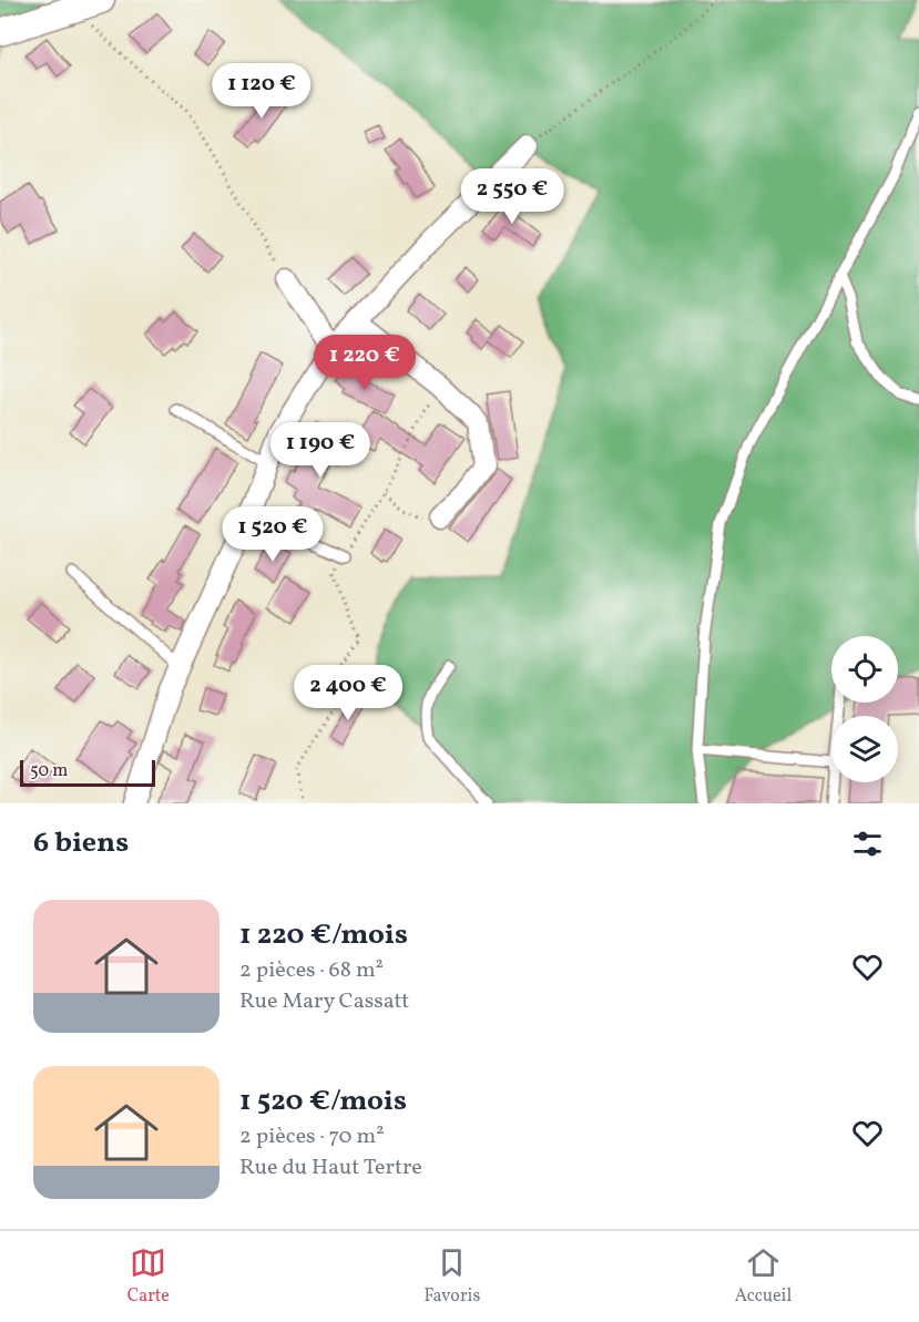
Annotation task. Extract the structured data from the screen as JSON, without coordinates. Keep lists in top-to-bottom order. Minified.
{"scale_bar":"50 m","page":{"price":["1 120 €","2 550 €","1 220 €","1 190 €","1 520 €","2 400 €"],"scale":"50 m","heading":"6 biens","list":[{"name":"1 220 €/mois","note":"2 pièces · 68 m² · Rue Mary Cassatt"},{"name":"1 520 €/mois","note":"2 pièces · 70 m² · Rue du Haut Tertre"}],"tabs":["Carte","Favoris","Accueil"]}}
